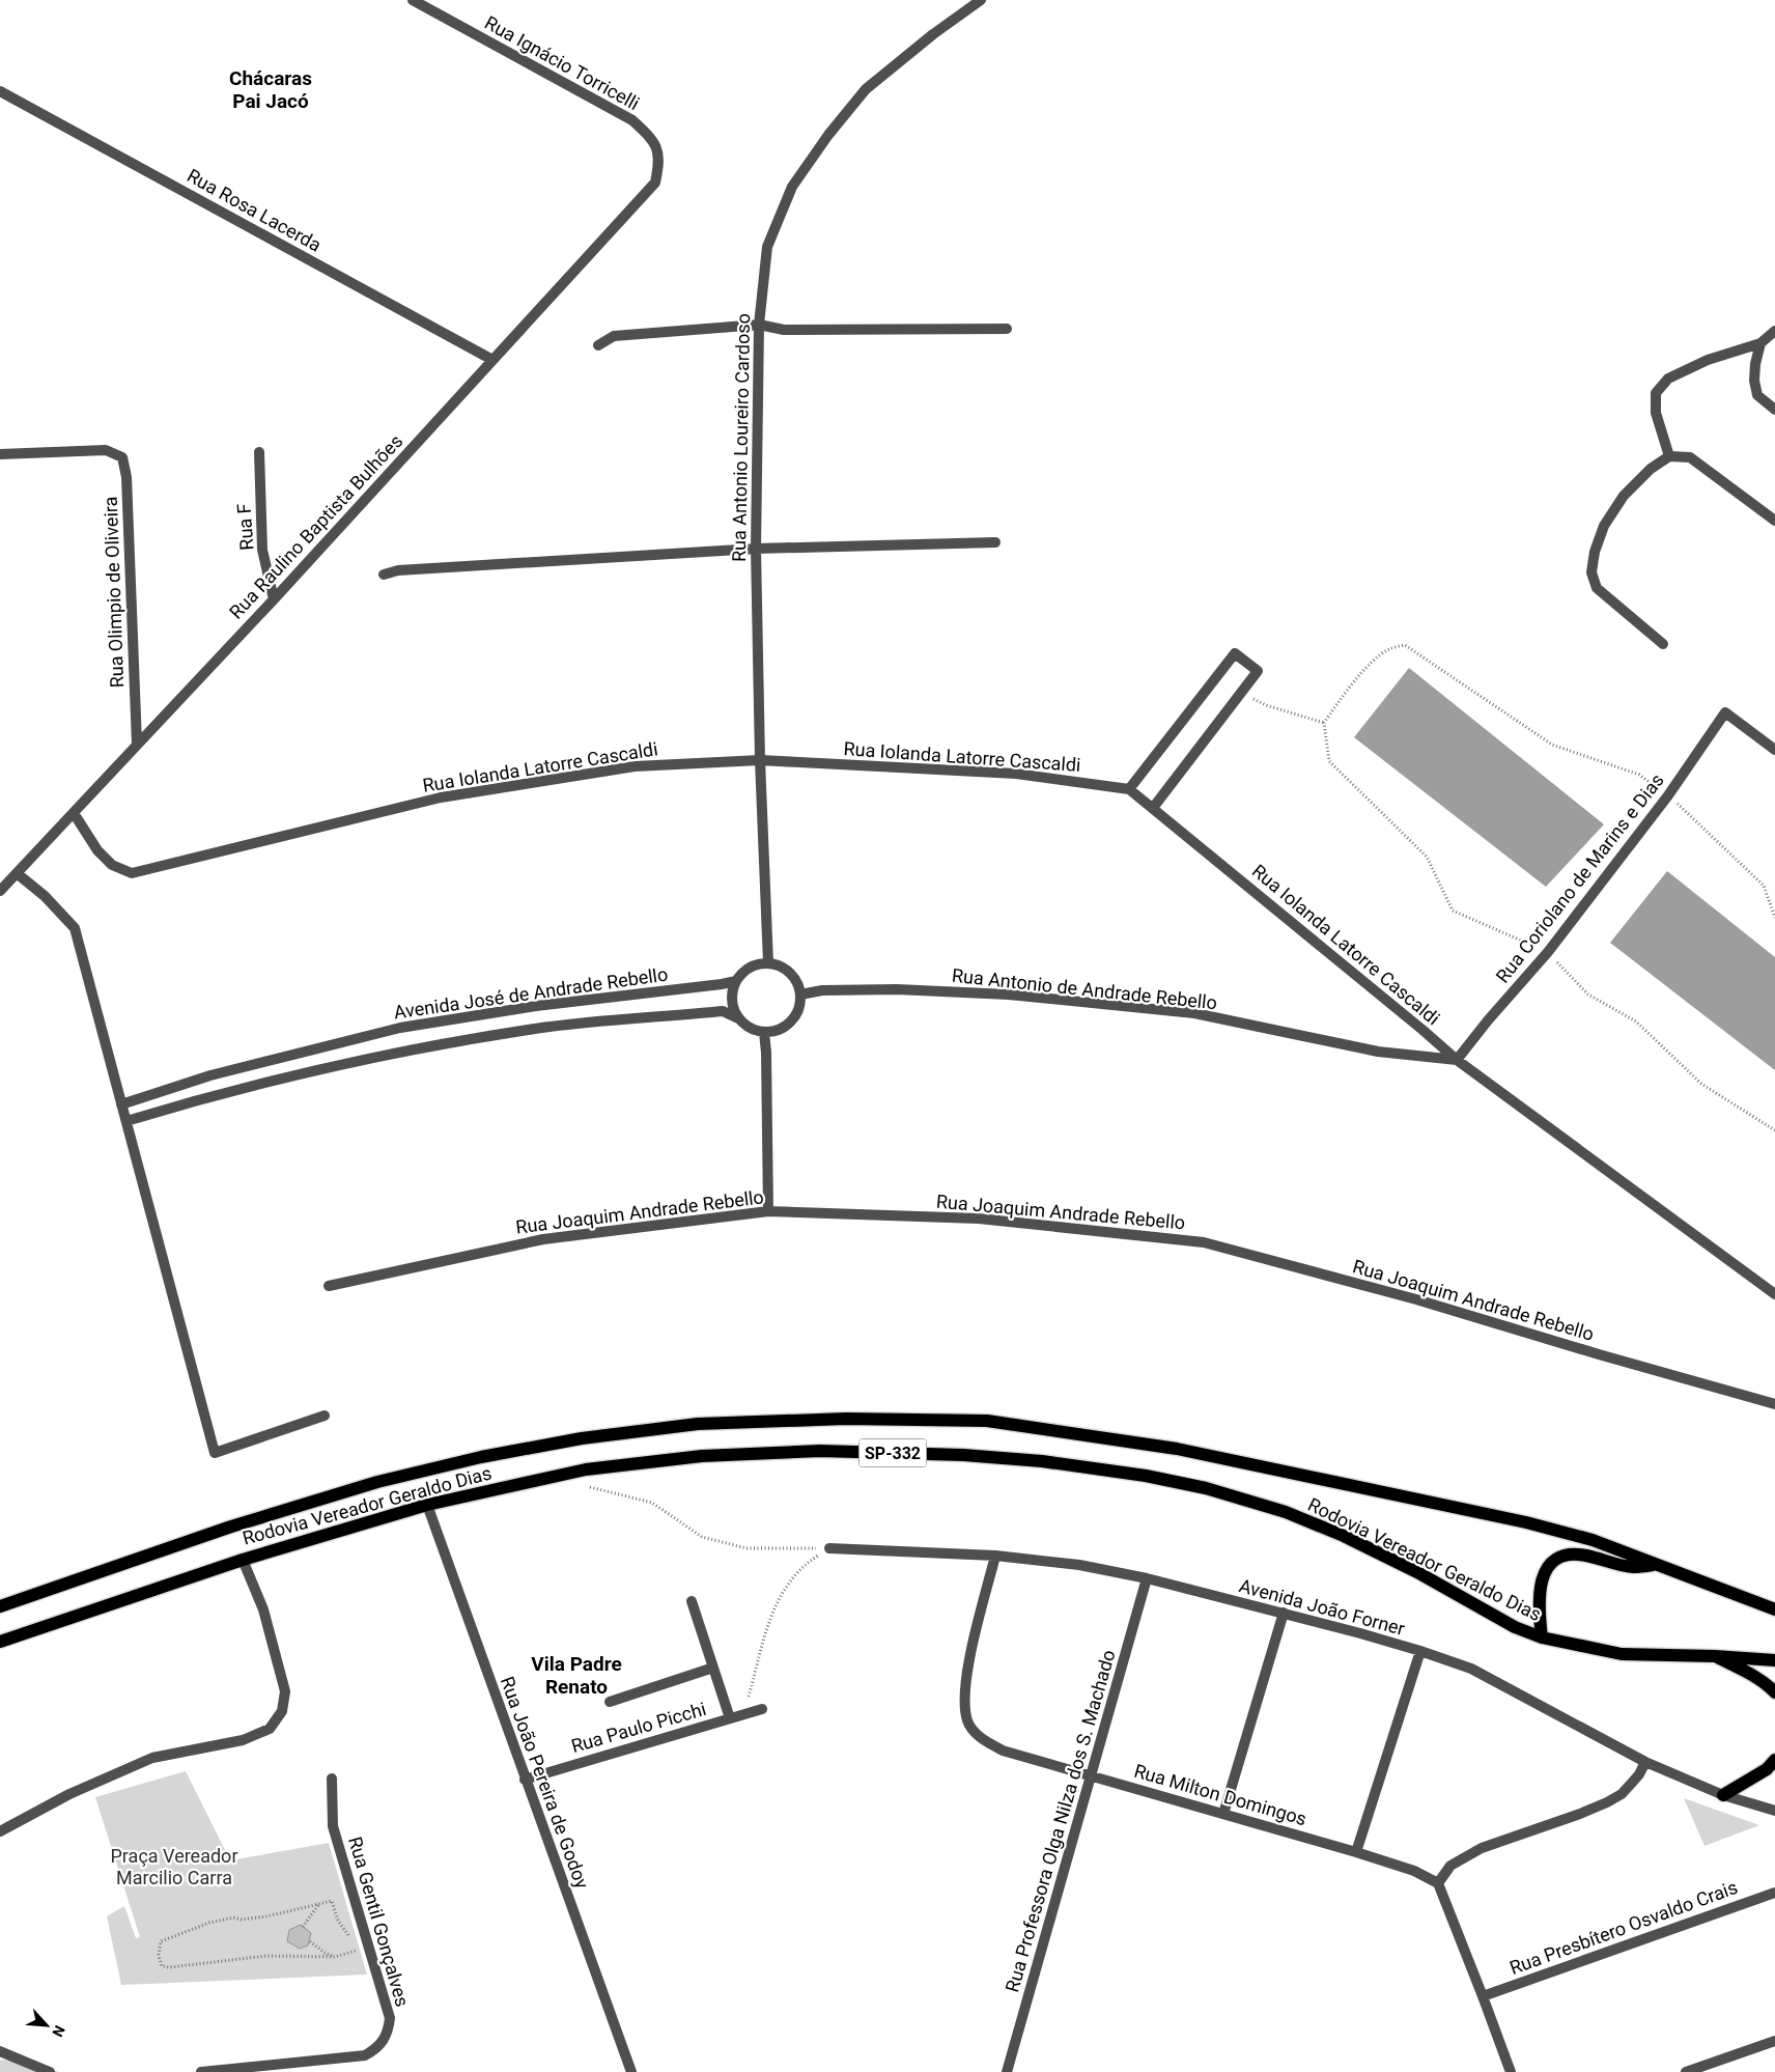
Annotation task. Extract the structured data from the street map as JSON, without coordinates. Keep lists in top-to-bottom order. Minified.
{"streets":{"main road":["SP-332","Rodovia Vereador Geraldo Dias"],"street":["Rua Ignácio Torricelli","Rua Rosa Lacerda","Rua Antonio Loureiro Cardoso","Rua F","Rua Raulino Baptista Bulhões","Rua Olimpio de Oliveira","Rua Iolanda Latorre Cascaldi","Rua Coriolano de Marins e Dias","Rua Antonio de Andrade Rebello","Avenida José de Andrade Rebello","Rua Joaquim Andrade Rebello","Avenida João Forner","Rua Paulo Picchi","Rua João Pereira de Godoy","Rua Milton Domingos","Rua Professora Olga Nilza dos S. Machado","Rua Gentil Gonçalves","Rua Presbítero Osvaldo Crais"]},"crossings":[["Rua Ignácio Torricelli","Rua Raulino Baptista Bulhões"],["Rua Rosa Lacerda","Rua Raulino Baptista Bulhões"],["Rua Antonio Loureiro Cardoso","Rua Iolanda Latorre Cascaldi"],["Rua Antonio Loureiro Cardoso","Rua Antonio de Andrade Rebello"],["Rua Antonio Loureiro Cardoso","Avenida José de Andrade Rebello"],["Rua F","Rua Raulino Baptista Bulhões"],["Rua Raulino Baptista Bulhões","Rua Olimpio de Oliveira"],["Rua Raulino Baptista Bulhões","Rua Iolanda Latorre Cascaldi"],["Rua Iolanda Latorre Cascaldi","Rua Coriolano de Marins e Dias"],["Rua Iolanda Latorre Cascaldi","Rua Antonio de Andrade Rebello"],["Rua Coriolano de Marins e Dias","Rua Antonio de Andrade Rebello"],["Rua Antonio de Andrade Rebello","Avenida José de Andrade Rebello"],["Rodovia Vereador Geraldo Dias","Rua João Pereira de Godoy"],["Avenida João Forner","Rua Milton Domingos"],["Avenida João Forner","Rua Professora Olga Nilza dos S. Machado"],["Rua Paulo Picchi","Rua João Pereira de Godoy"],["Rua Milton Domingos","Rua Professora Olga Nilza dos S. Machado"]],"districts":["Chácaras Pai Jacó","Vila Padre Renato"],"parks":["Praça Vereador Marcilio Carra"],"north":"bottom right"}
